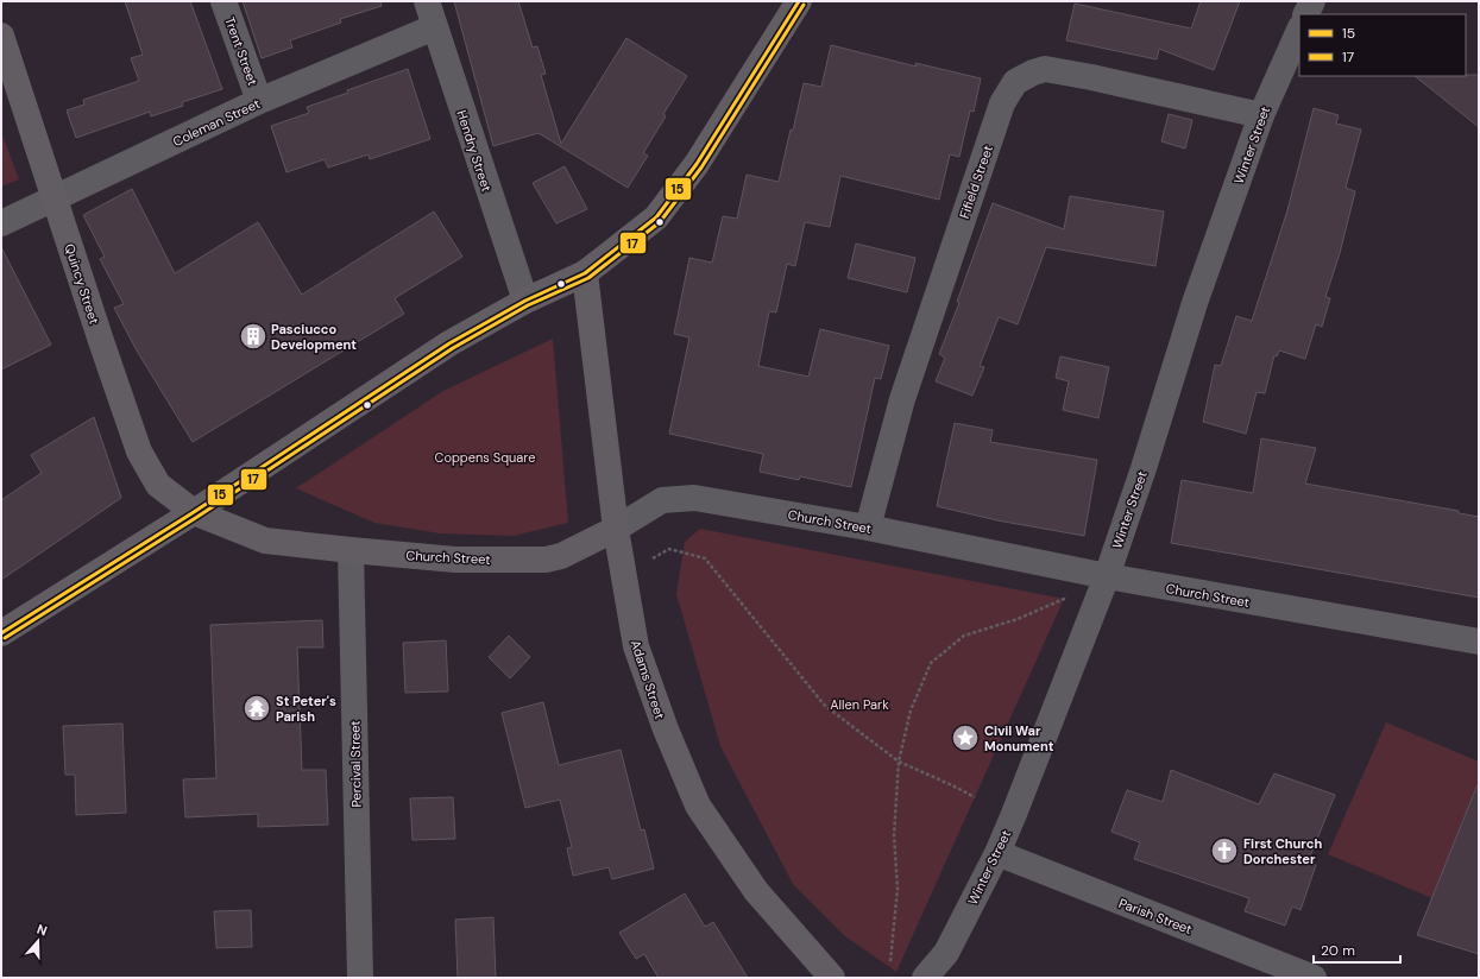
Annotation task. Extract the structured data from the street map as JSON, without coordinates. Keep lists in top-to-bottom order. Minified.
{"streets":{"main road":["Quincy Street","Church Street","Adams Street"],"street":["Trent Street","Coleman Street","Winter Street","Hendry Street","Fifield Street","Percival Street","Parish Street"]},"crossings":[["Trent Street","Coleman Street"],["Coleman Street","Hendry Street"],["Coleman Street","Quincy Street"],["Winter Street","Fifield Street"],["Winter Street","Church Street"],["Winter Street","Parish Street"],["Fifield Street","Church Street"],["Quincy Street","Church Street"],["Church Street","Adams Street"],["Church Street","Percival Street"]],"parks":["Coppens Square","Allen Park"],"places":{"building":["Pasciucco Development"],"temple":["St Peter's Parish"],"place":["Civil War Monument"],"church":["First Church Dorchester"]},"lines":["transit line 15","transit line 17"],"legend":["15","17"],"scale_bar":"20 m","north":"top"}
